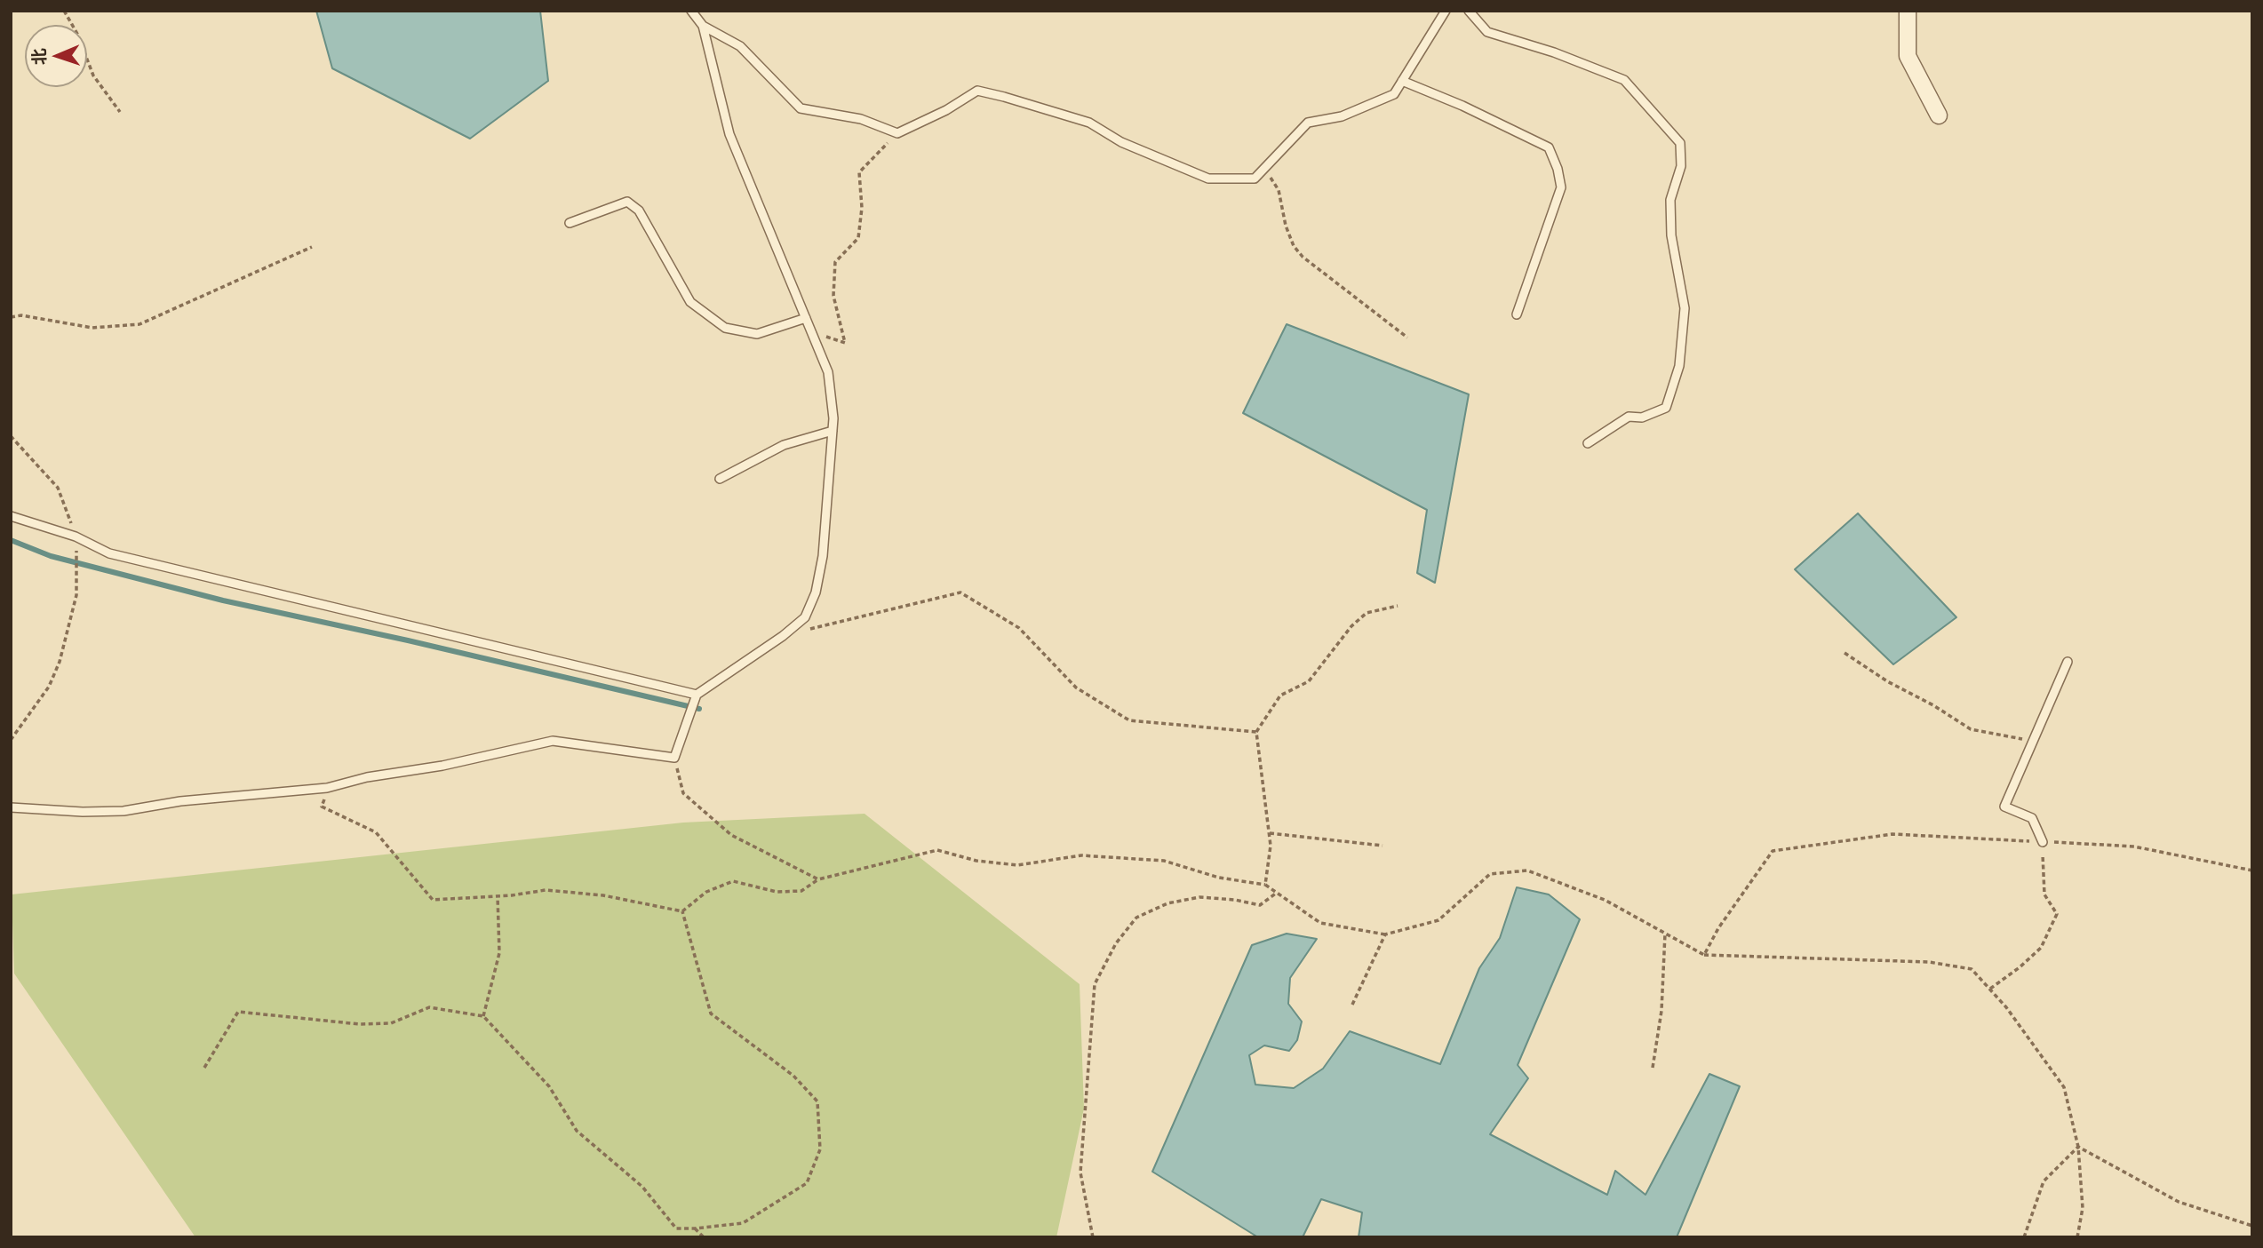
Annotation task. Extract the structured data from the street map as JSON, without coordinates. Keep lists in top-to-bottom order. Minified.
{"north":"left"}
